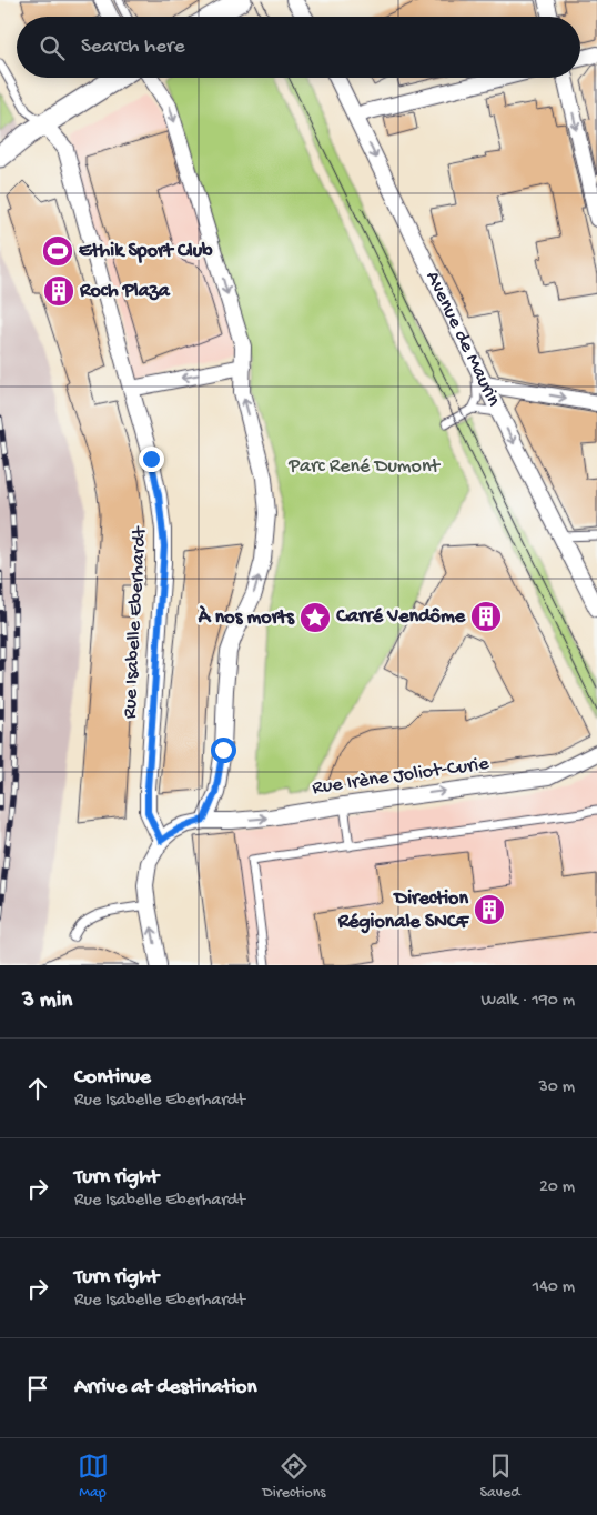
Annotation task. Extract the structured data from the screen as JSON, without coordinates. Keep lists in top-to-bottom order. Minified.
{"streets":{"street":["Avenue de Maurin","Rue Isabelle Eberhardt","Rue Irène Joliot-Curie"]},"one_way":["Avenue de Maurin","Rue Irène Joliot-Curie"],"parks":["Parc René Dumont"],"places":{"sports":["Ethik Sport Club"],"building":["Roch Plaza","Carré Vendôme","Direction Régionale SNCF"],"place":["À nos morts"]},"page":{"search":"Search here","heading":["3 min","Walk · 190 m"],"list":[["Continue","Rue Isabelle Eberhardt","30 m"],["Turn right","Rue Isabelle Eberhardt","20 m"],["Turn right","Rue Isabelle Eberhardt","140 m"],"Arrive at destination"],"nav":["Map","Directions","Saved"]}}
